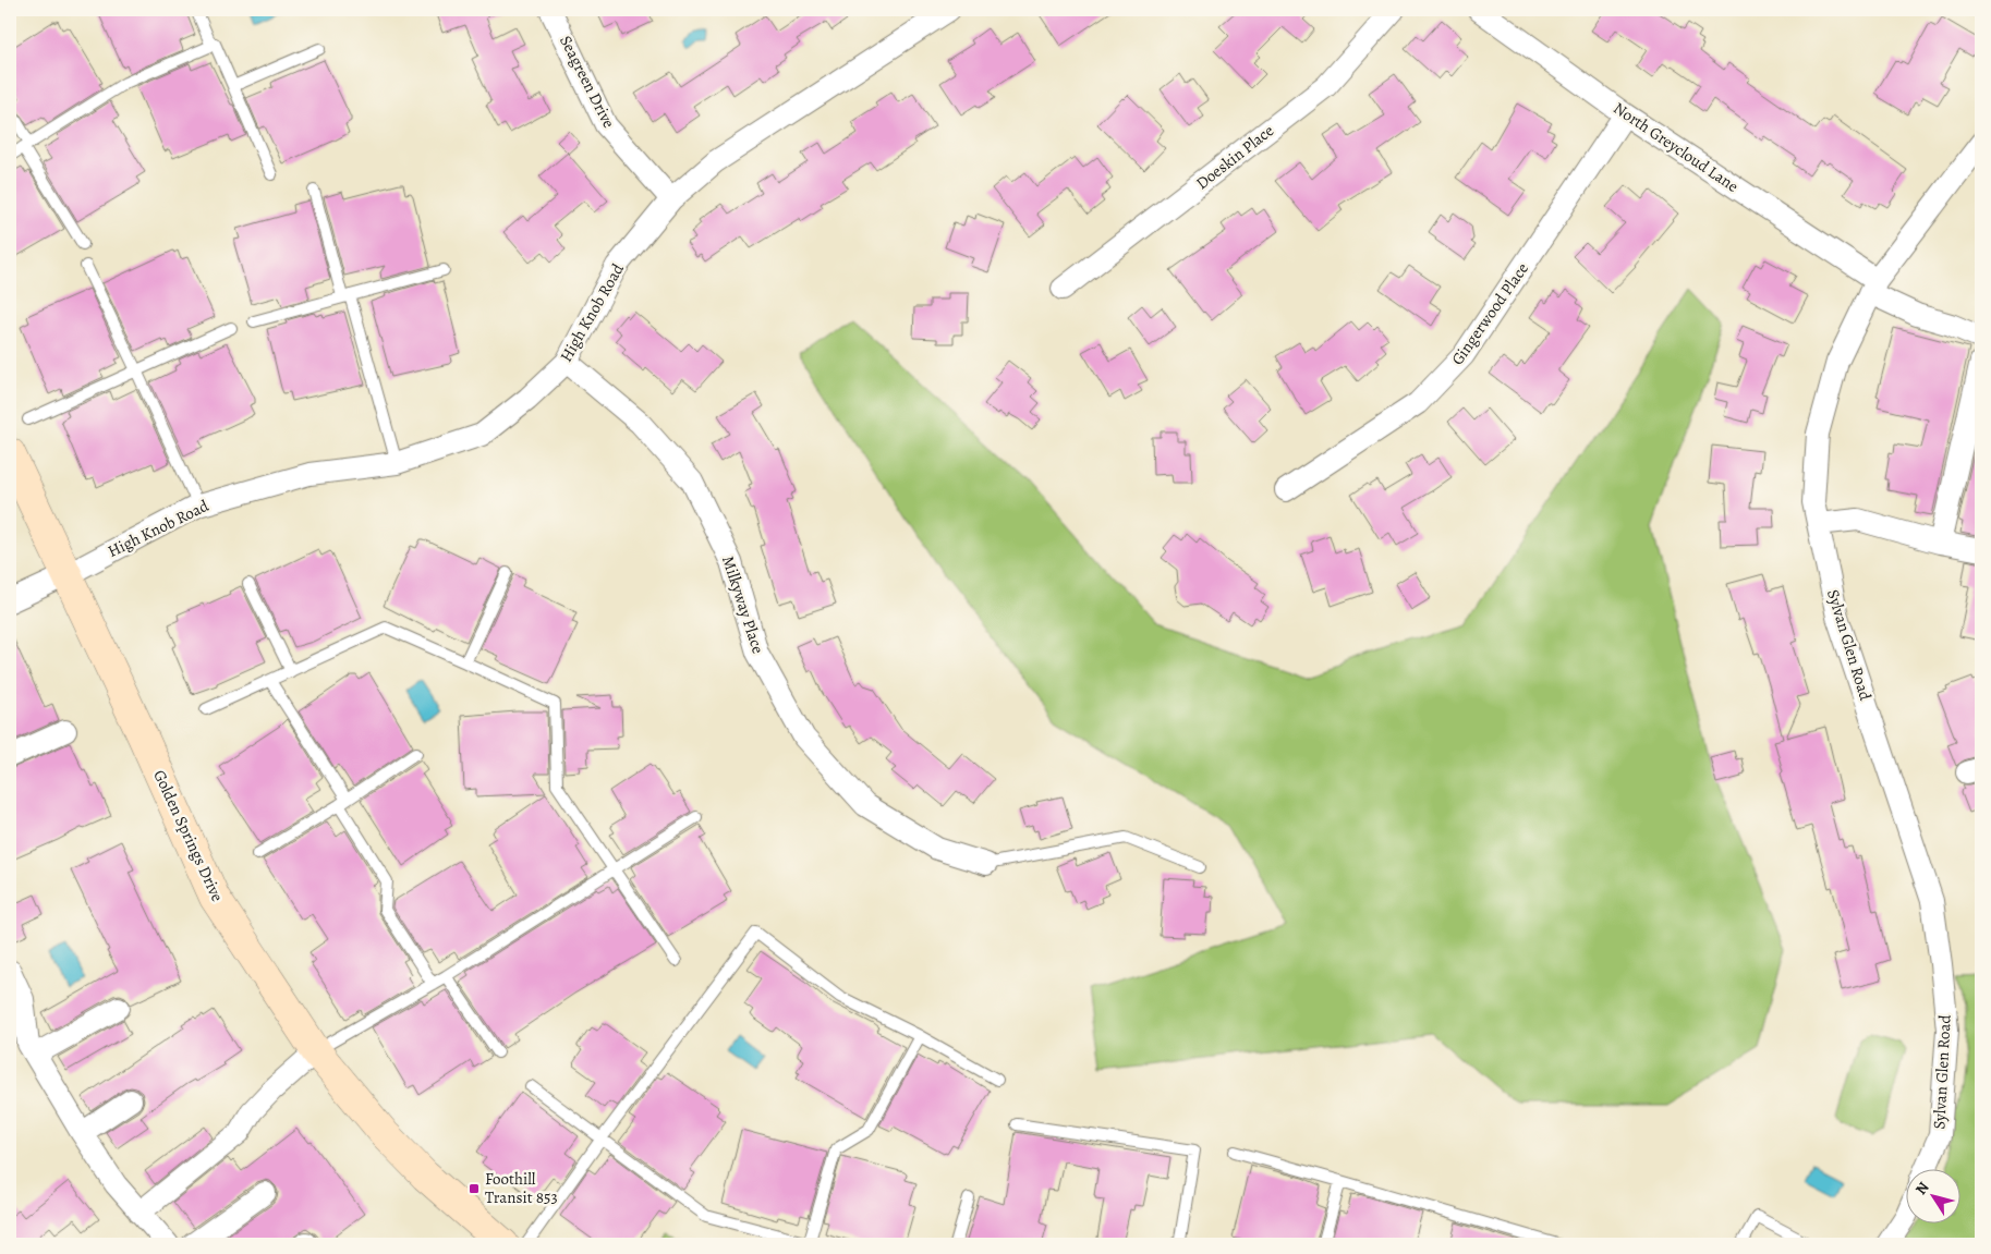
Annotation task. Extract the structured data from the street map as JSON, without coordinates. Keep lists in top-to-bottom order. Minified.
{"streets":{"main road":["Golden Springs Drive"],"street":["Seagreen Drive","North Greycloud Lane","Doeskin Place","High Knob Road","Gingerwood Place","Milkyway Place","Sylvan Glen Road"]},"crossings":[["Seagreen Drive","High Knob Road"],["North Greycloud Lane","Gingerwood Place"],["North Greycloud Lane","Sylvan Glen Road"],["High Knob Road","Milkyway Place"],["High Knob Road","Golden Springs Drive"]],"places":{"transit":["Foothill Transit 853"]},"north":"top left"}
